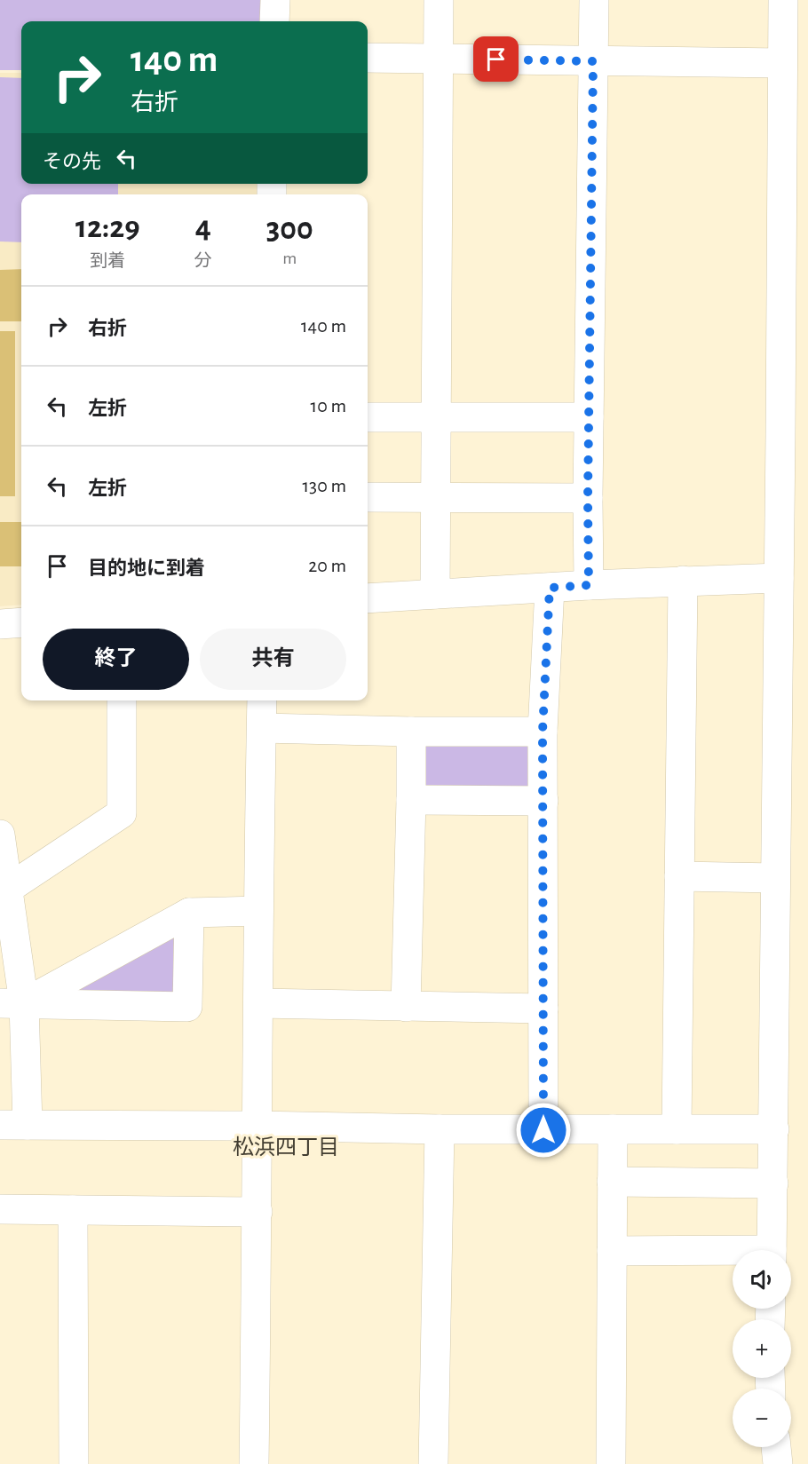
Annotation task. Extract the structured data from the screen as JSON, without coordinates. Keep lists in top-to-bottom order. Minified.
{"districts":["松浜四丁目"],"page":{"turn":["140 m","右折"],"then":"その先","eta":["12:29","到着","4","分","300","m"],"list":[{"name":"右折","value":"140 m"},{"name":"左折","value":"10 m"},{"name":"左折","value":"130 m"},{"name":"目的地に到着","value":"20 m"}],"buttons":["終了","共有"],"map_buttons":["+","−"]}}
